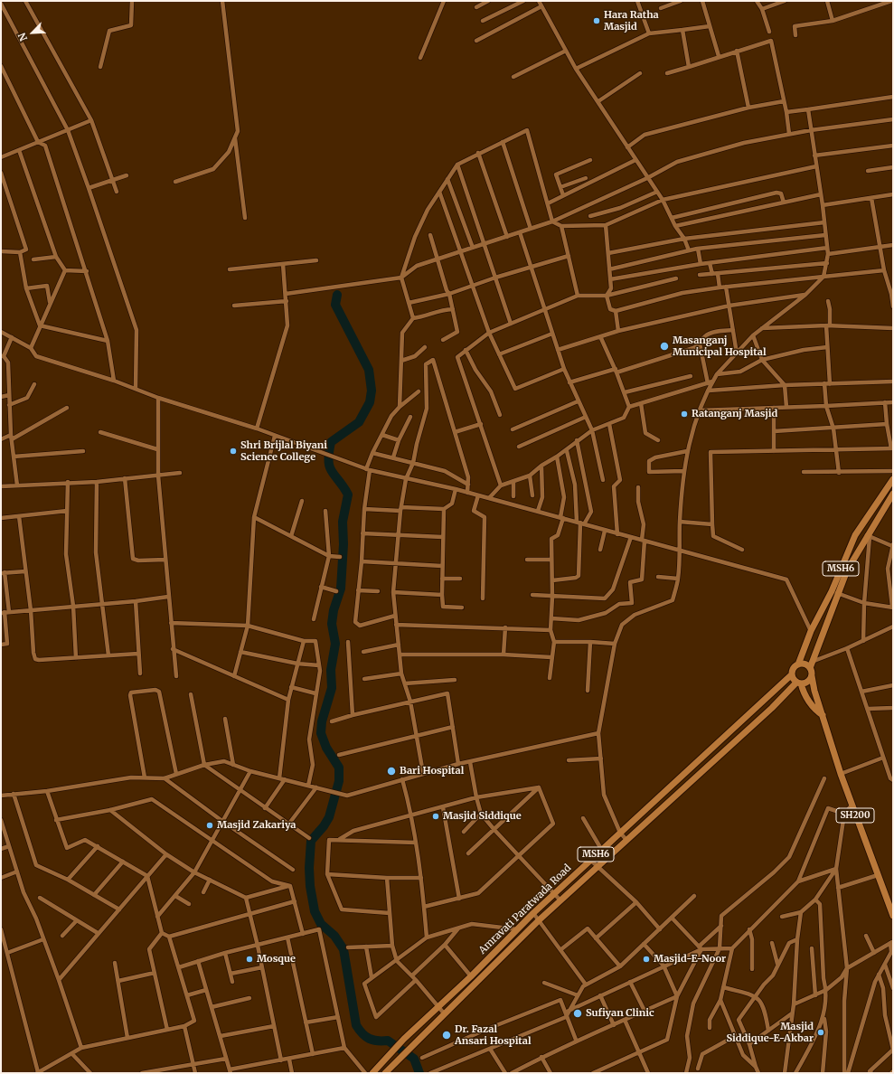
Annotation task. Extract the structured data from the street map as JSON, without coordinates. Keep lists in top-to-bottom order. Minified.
{"streets":{"main road":["MSH6","SH200","Amravati Paratwada Road"]},"crossings":[["MSH6","SH200"],["MSH6","Amravati Paratwada Road"],["SH200","Amravati Paratwada Road"]],"places":["Hara Ratha Masjid","Masanganj Municipal Hospital","Ratanganj Masjid","Shri Brijlal Biyani Science College","Bari Hospital","Masjid Siddique","Masjid Zakariya","Mosque","Masjid-E-Noor","Sufiyan Clinic","Masjid Siddique-E-Akbar","Dr. Fazal Ansari Hospital"],"north":"bottom left"}
